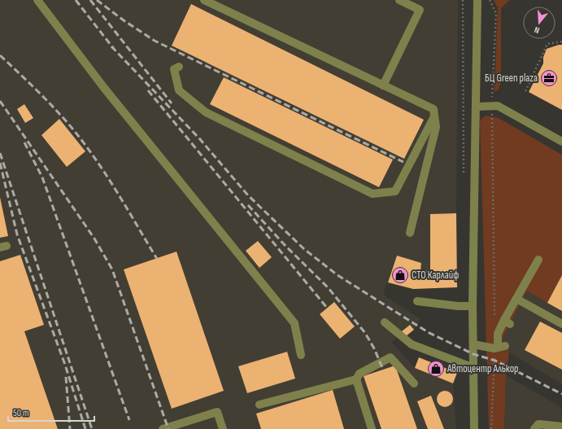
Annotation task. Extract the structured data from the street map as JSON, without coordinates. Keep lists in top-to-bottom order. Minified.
{"places":{"office":["БЦ Green plaza"],"shop":["СТО Карлайф","Автоцентр Алькор"]},"scale_bar":"50 m","north":"bottom"}
